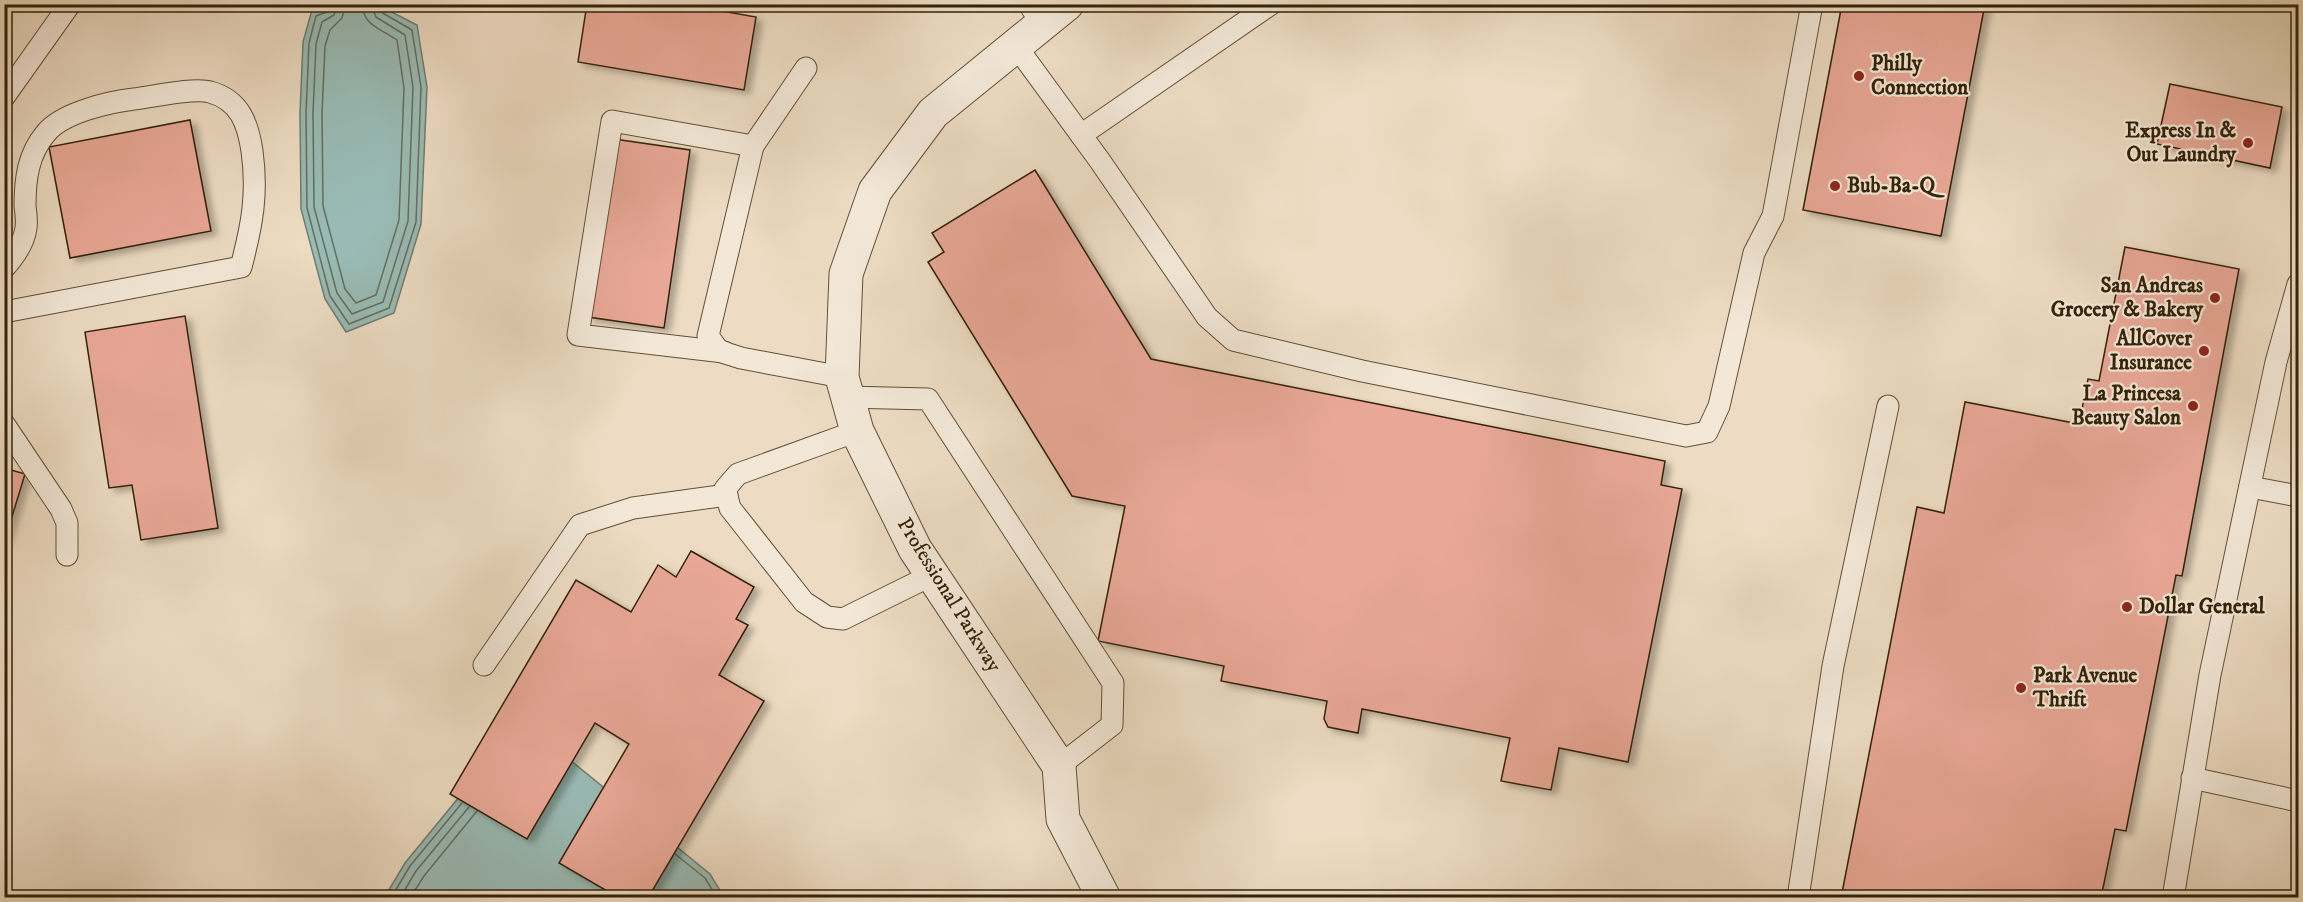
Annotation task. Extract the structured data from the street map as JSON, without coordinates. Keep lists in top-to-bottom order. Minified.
{"streets":{"street":["Professional Parkway"]},"places":["Philly Connection","Express In & Out Laundry","Bub-Ba-Q","San Andreas Grocery & Bakery","AllCover Insurance","La Princesa Beauty Salon","Dollar General","Park Avenue Thrift"]}
